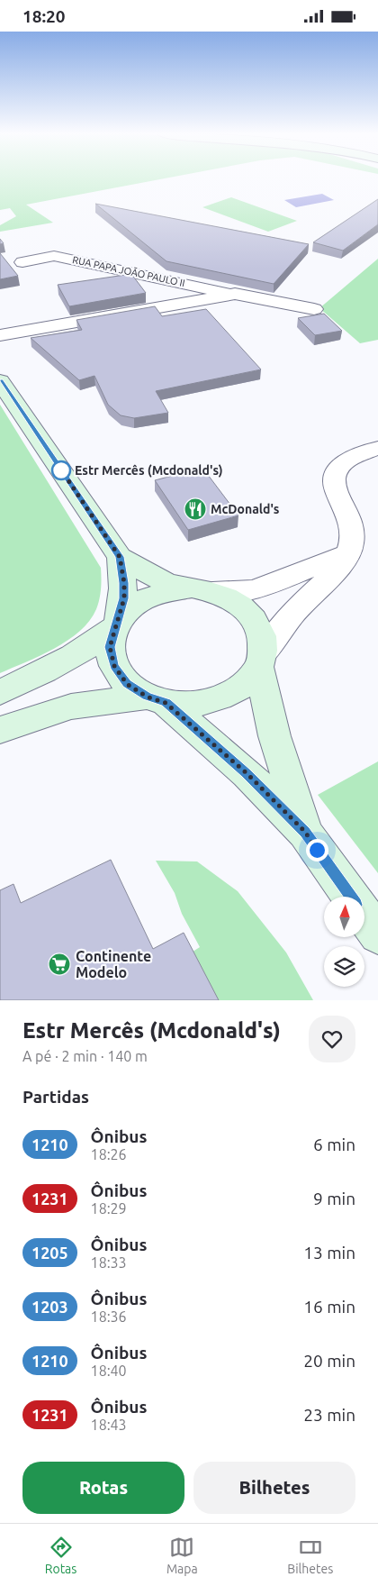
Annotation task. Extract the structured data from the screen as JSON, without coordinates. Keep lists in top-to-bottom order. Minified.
{"streets":{"street":["RUA PAPA JOÃO PAULO II"]},"places":{"other":["Estr Mercês (Mcdonald's)"],"restaurant":["McDonald's"],"supermarket":["Continente Modelo"]},"lines":["bus line 1210"],"north":"top","page":{"status":"18:20","heading":[["Estr Mercês (Mcdonald's)","A pé · 2 min · 140 m"],"Partidas"],"list":[{"mark":"1210","name":"Ônibus","note":"18:26","value":"6 min"},{"mark":"1231","name":"Ônibus","note":"18:29","value":"9 min"},{"mark":"1205","name":"Ônibus","note":"18:33","value":"13 min"},{"mark":"1203","name":"Ônibus","note":"18:36","value":"16 min"},{"mark":"1210","name":"Ônibus","note":"18:40","value":"20 min"},{"mark":"1231","name":"Ônibus","note":"18:43","value":"23 min"}],"buttons":["Rotas","Bilhetes"],"tabs":["Rotas","Mapa","Bilhetes"]}}
